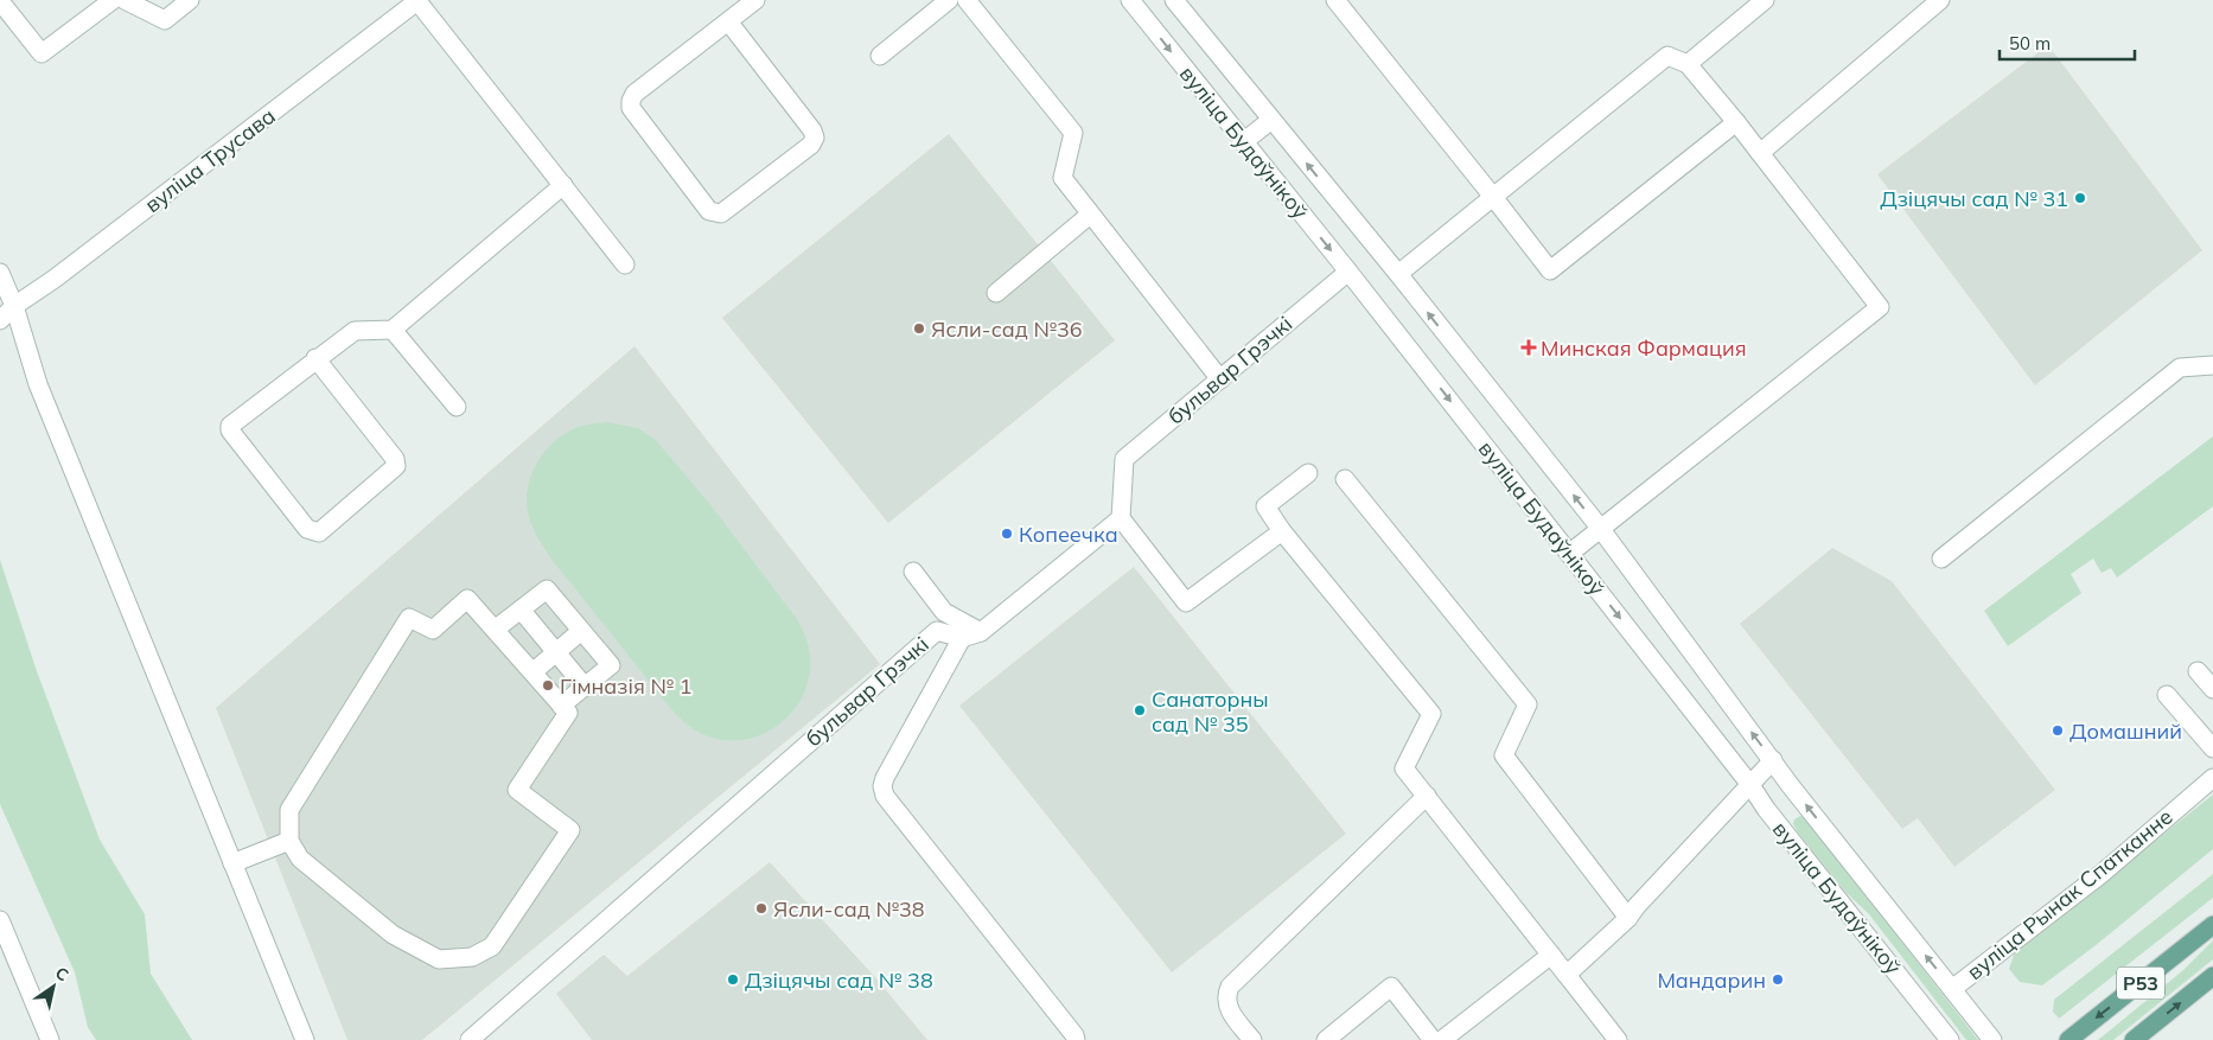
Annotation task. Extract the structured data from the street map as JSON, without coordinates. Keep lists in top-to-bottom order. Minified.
{"streets":{"main road":["Р53"],"street":["вуліца Будаўнікоў","вуліца Трусава","бульвар Грэчкі","вуліца Рынак Спатканне"]},"crossings":[["вуліца Будаўнікоў","бульвар Грэчкі"],["вуліца Будаўнікоў","вуліца Рынак Спатканне"]],"places":{"other":["Дзіцячы сад № 31","Ясли-сад №36","Копеечка","Гімназія № 1","Санаторны сад № 35","Домашний","Ясли-сад №38","Дзіцячы сад № 38","Мандарин"],"health":["Минская Фармация"]},"scale_bar":"50 m","north":"top right"}
